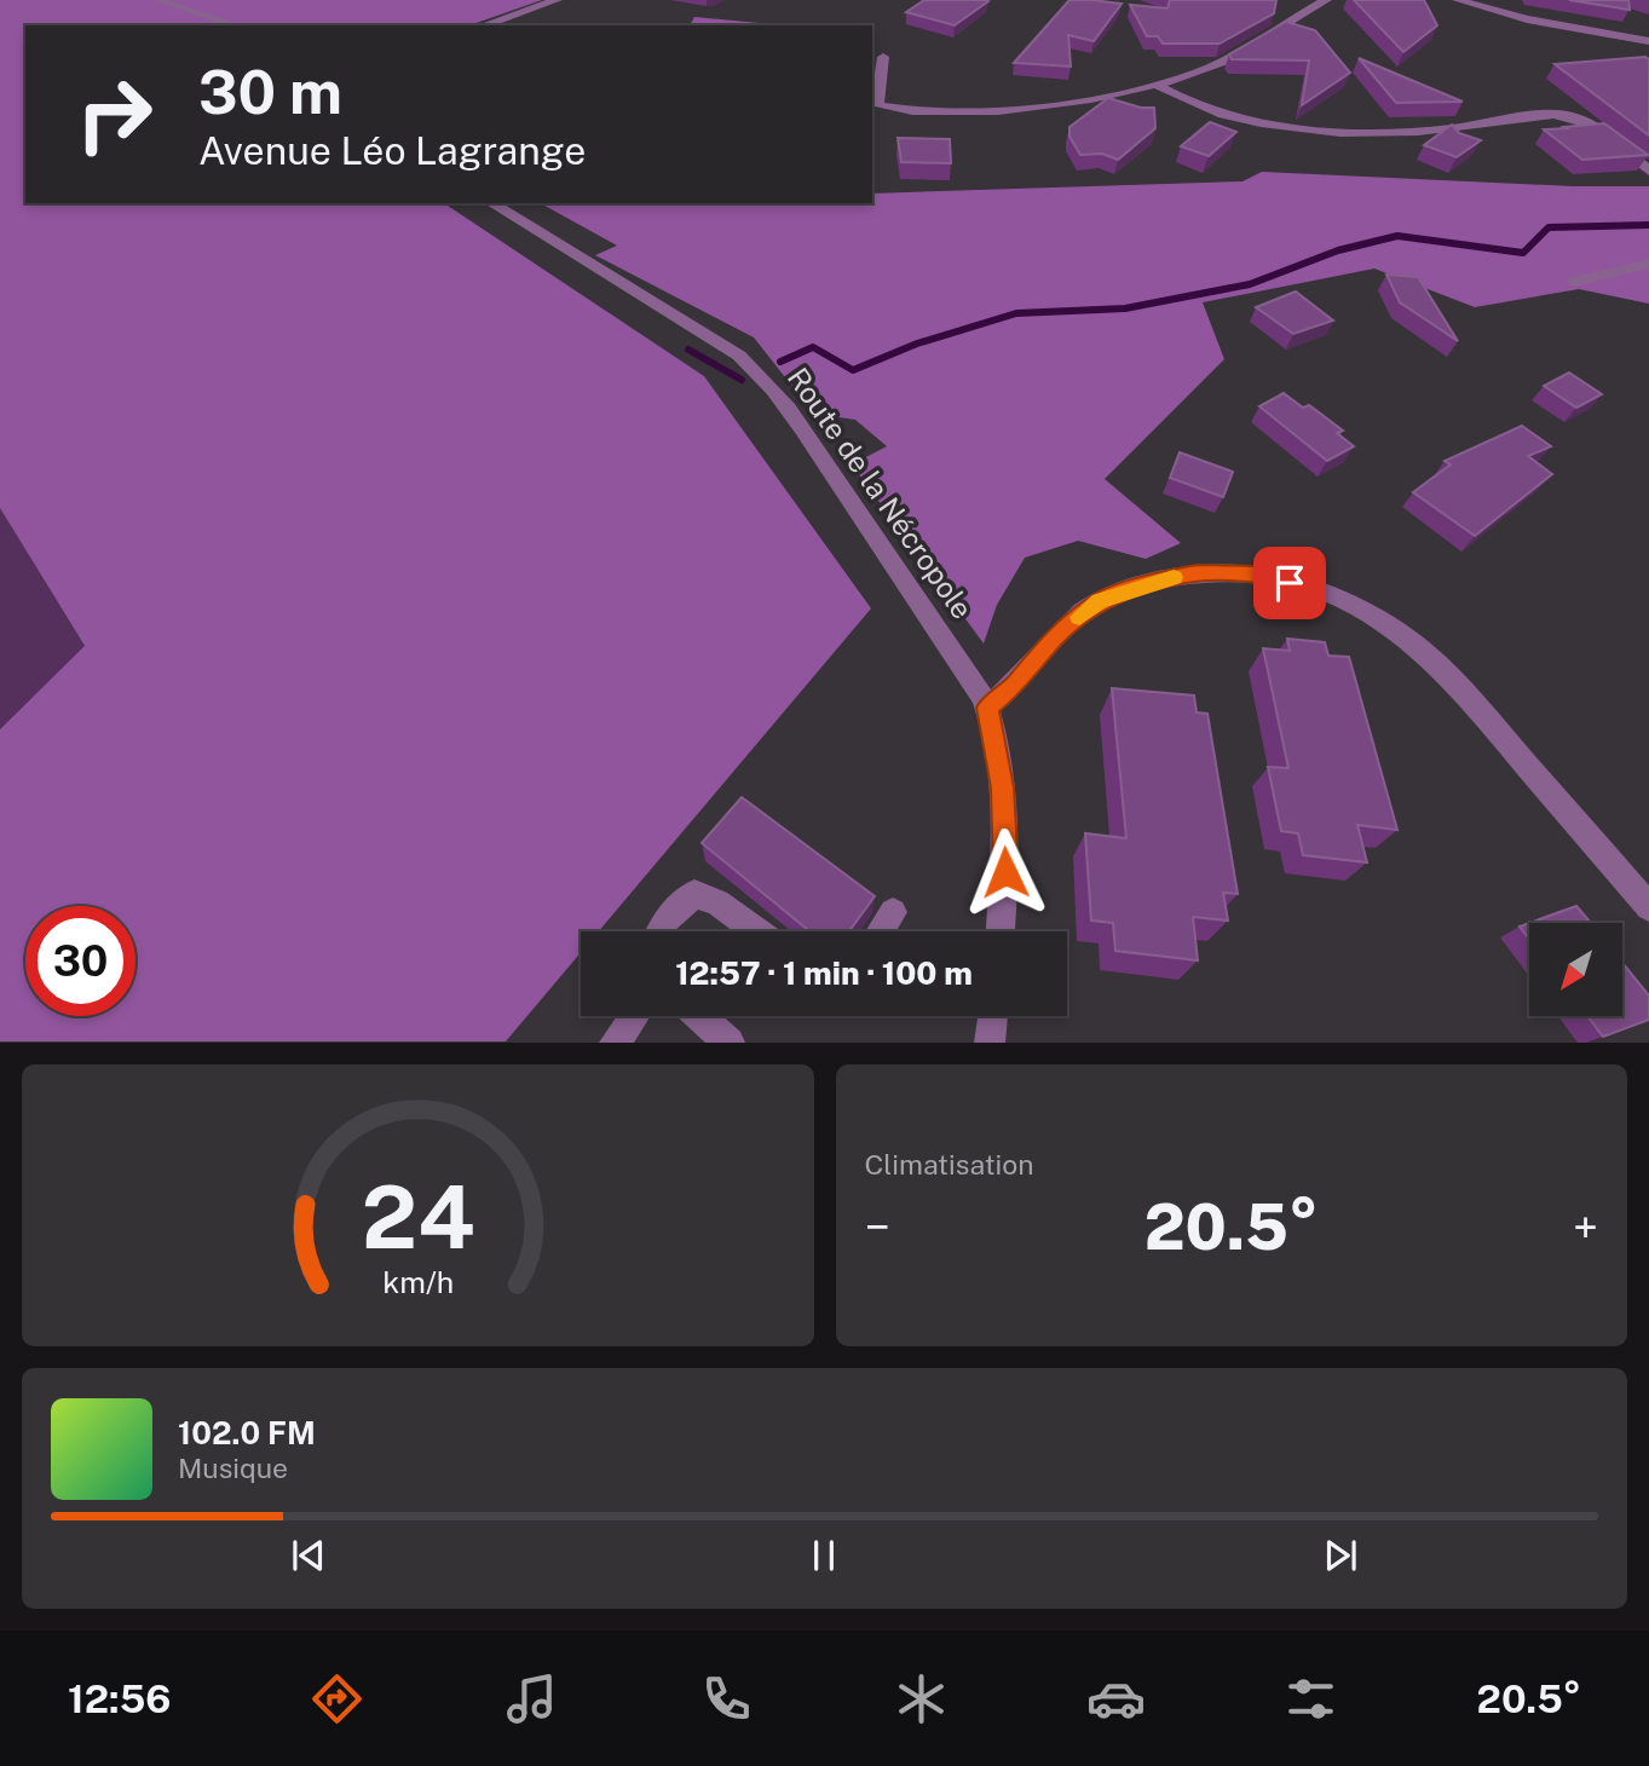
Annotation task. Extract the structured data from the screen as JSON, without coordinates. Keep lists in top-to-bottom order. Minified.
{"streets":{"street":["Route de la Nécropole"]},"north":"bottom left","page":{"turn":["30 m","Avenue Léo Lagrange"],"limit":"30","trip":"12:57 · 1 min · 100 m","tile":"Climatisation","heat":["−","20.5°","+"],"song":["102.0 FM","Musique"],"tabs":["12:56","20.5°"],"gauge":["24","km/h"]}}
